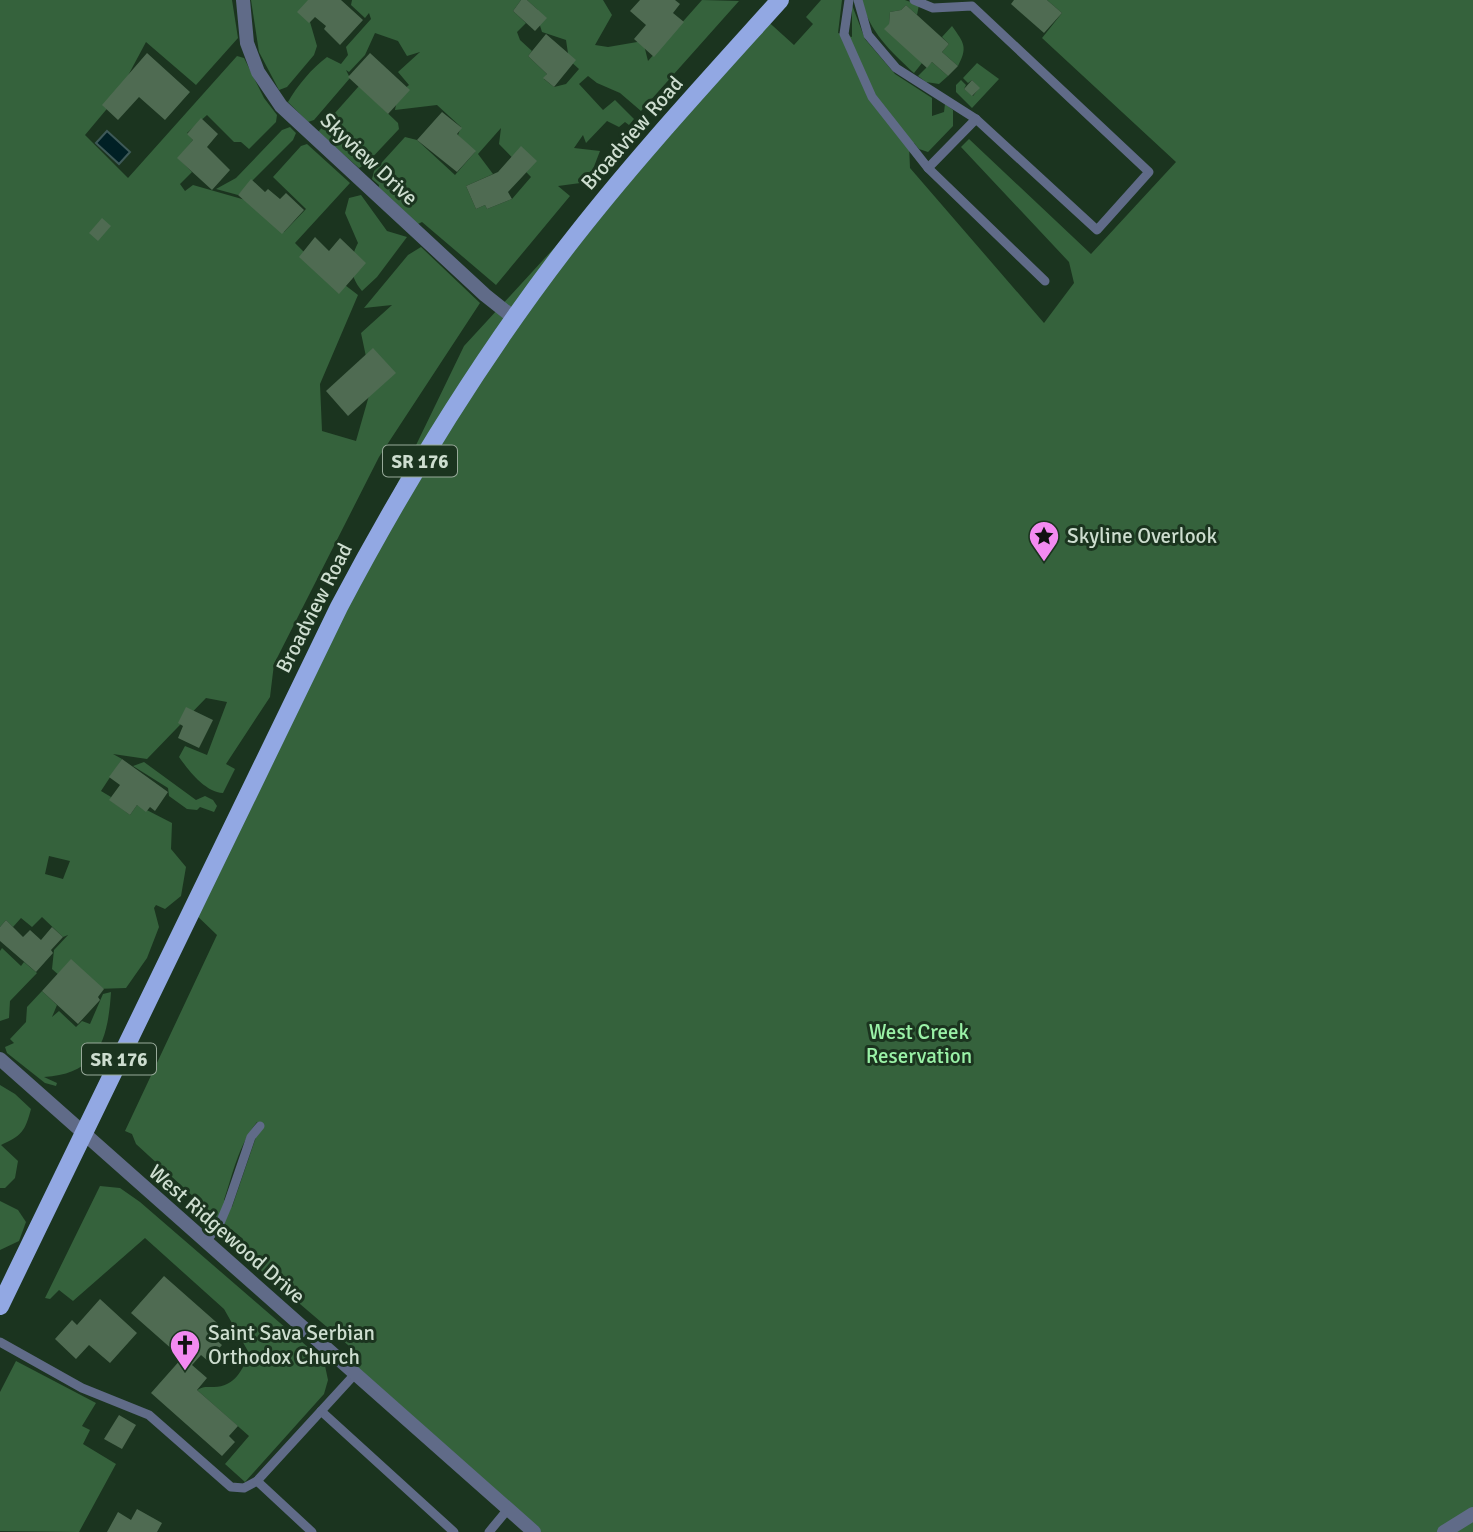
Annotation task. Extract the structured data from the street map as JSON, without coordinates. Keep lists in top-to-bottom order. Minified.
{"streets":{"main road":["Broadview Road","SR 176"],"street":["Skyview Drive","West Ridgewood Drive"]},"crossings":[["Broadview Road","Skyview Drive"],["Broadview Road","West Ridgewood Drive"]],"parks":["West Creek Reservation"],"places":{"place":["Skyline Overlook"],"church":["Saint Sava Serbian Orthodox Church"]}}
